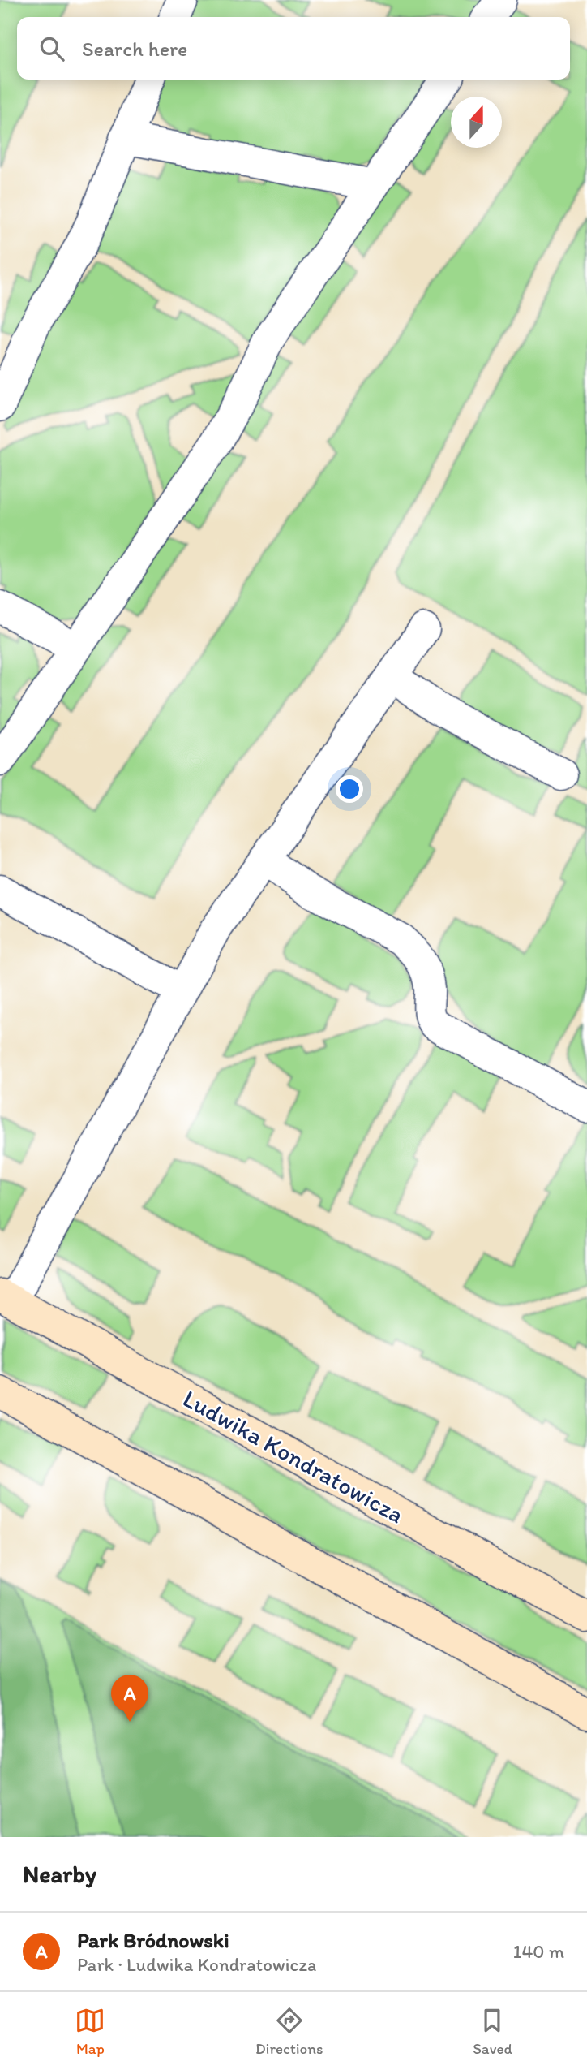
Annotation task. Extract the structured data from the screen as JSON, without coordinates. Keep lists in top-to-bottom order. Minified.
{"streets":{"main road":["Ludwika Kondratowicza"]},"north":"top","page":{"search":"Search here","pins":"A","heading":"Nearby","list":[{"mark":"A","name":"Park Bródnowski","note":"Park · Ludwika Kondratowicza","value":"140 m"}],"nav":["Map","Directions","Saved"]}}
